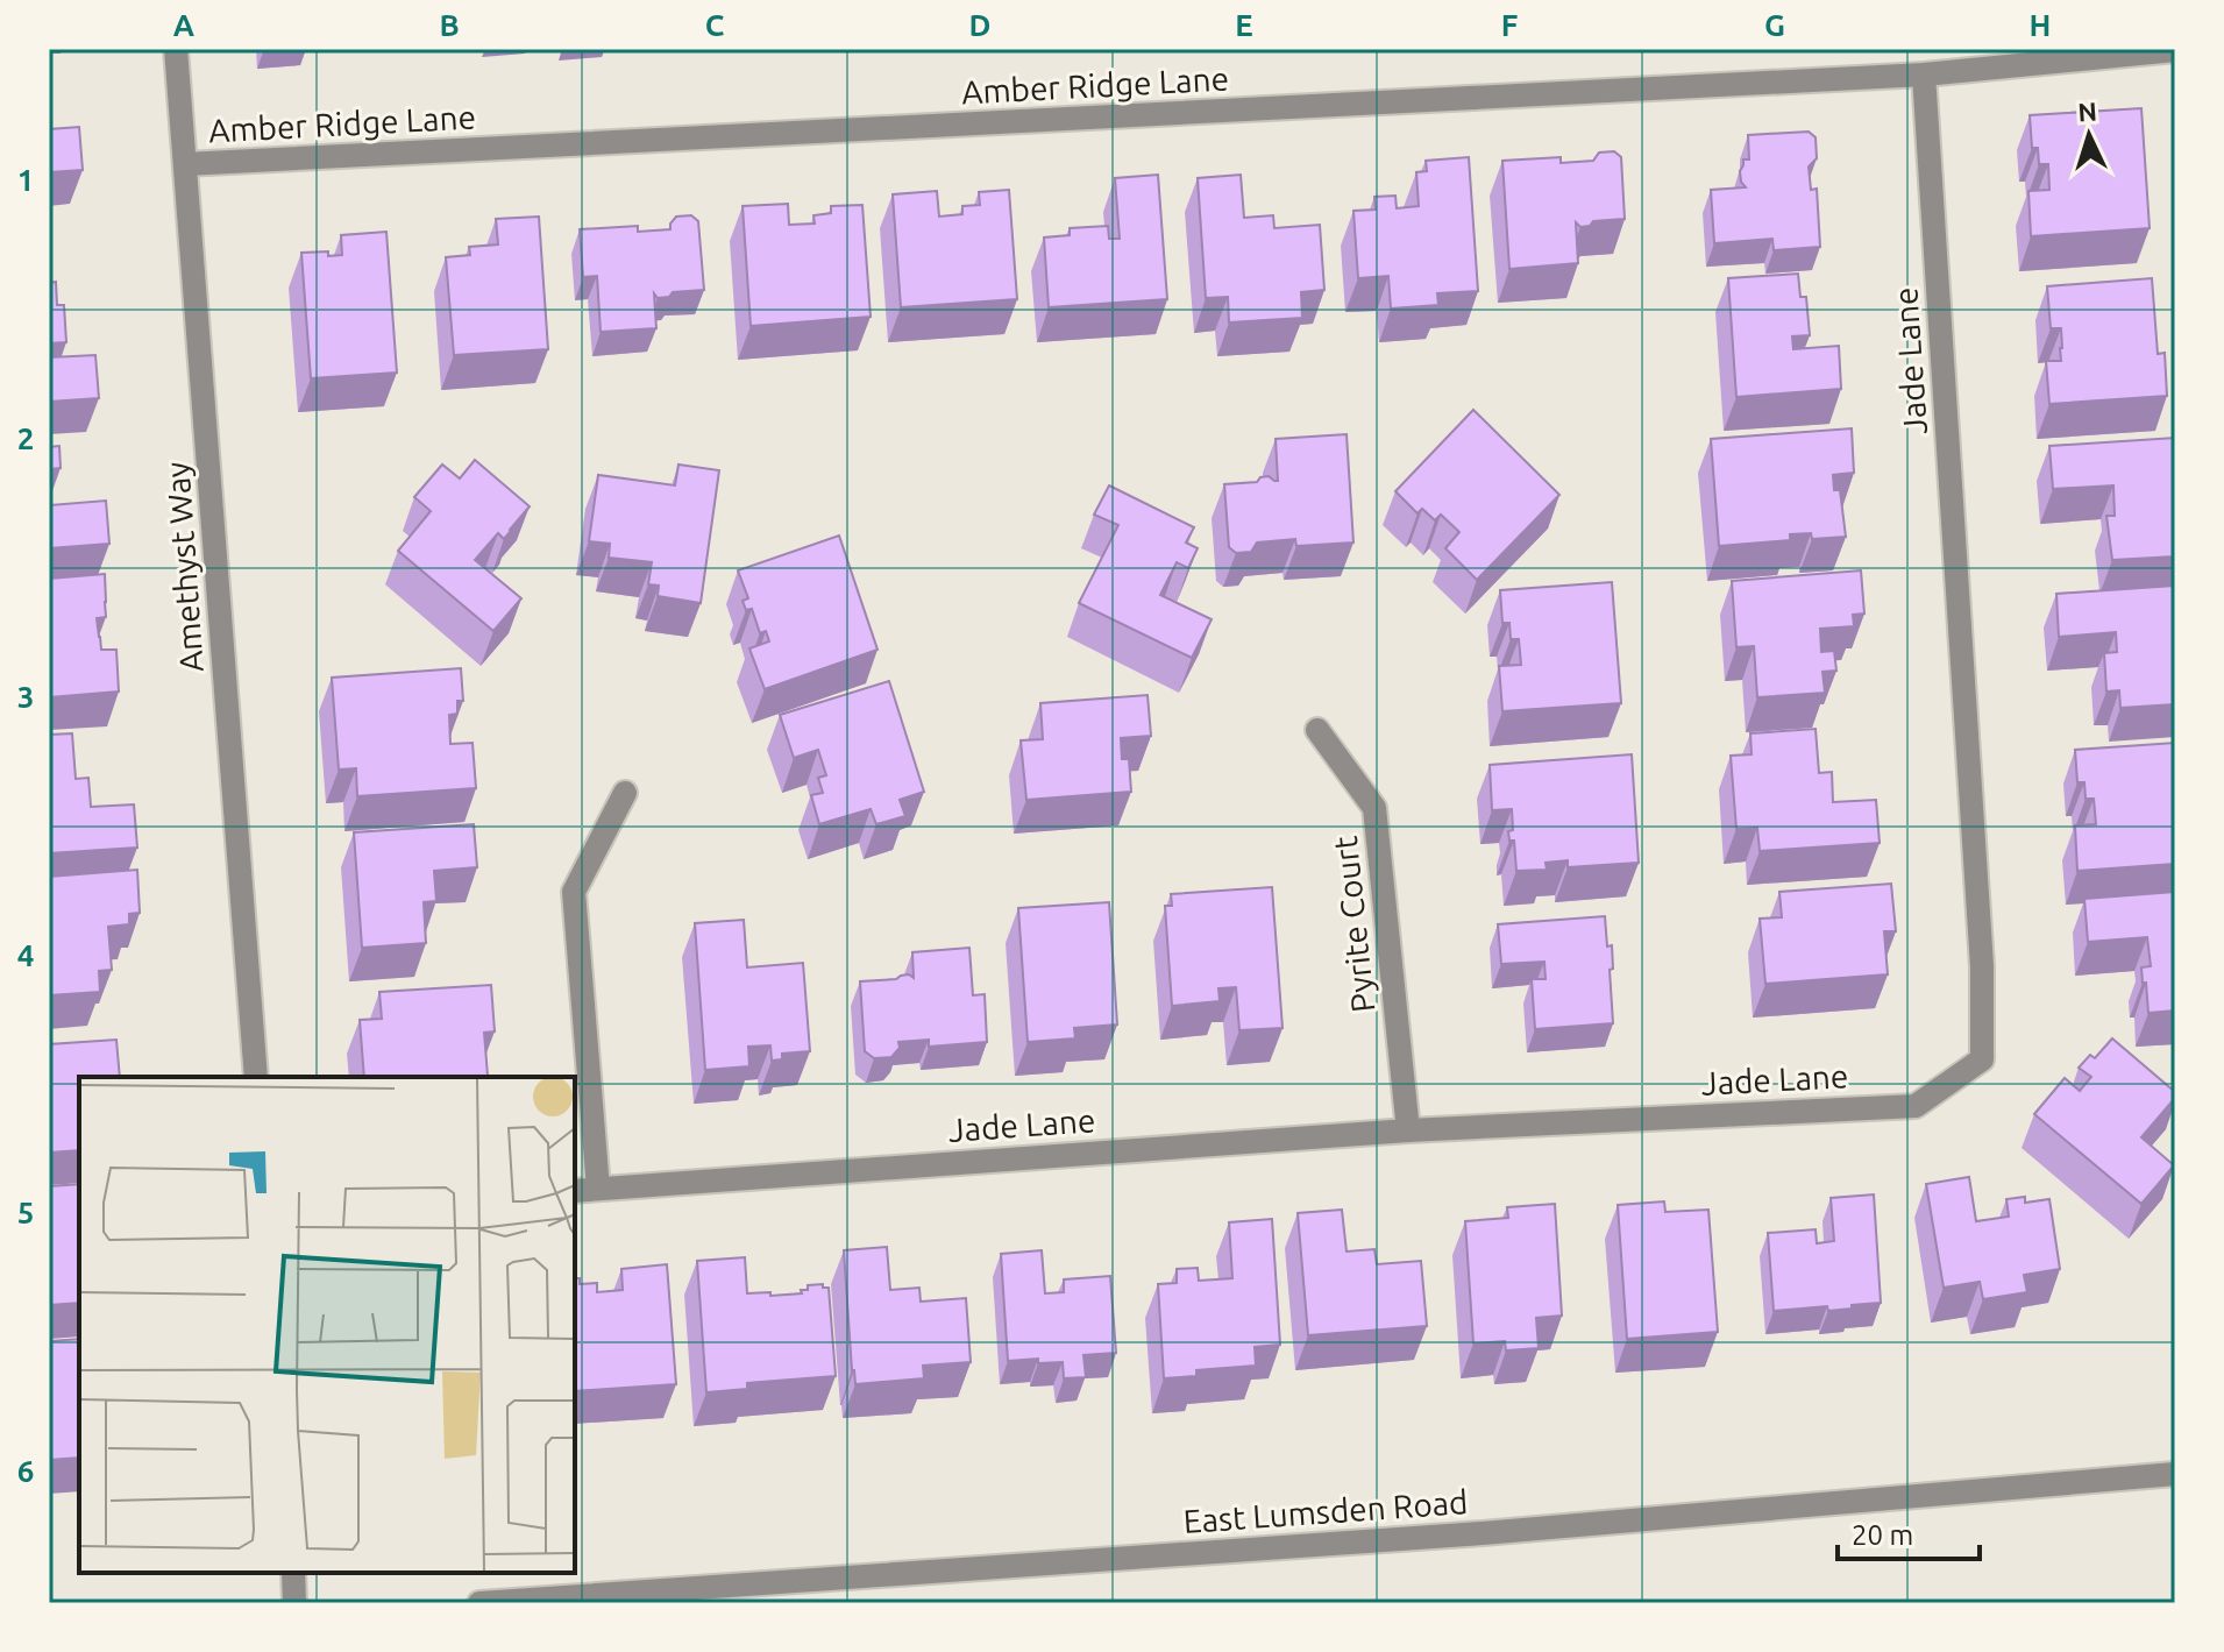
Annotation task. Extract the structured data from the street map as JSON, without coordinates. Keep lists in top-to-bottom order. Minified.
{"streets":{"street":["Amber Ridge Lane","Jade Lane","Amethyst Way","Pyrite Court","East Lumsden Road"]},"crossings":[["Amber Ridge Lane","Jade Lane"],["Amber Ridge Lane","Amethyst Way"],["Jade Lane","Pyrite Court"]],"scale_bar":"20 m","north":"top","grid":{"columns":["A","B","C","D","E","F","G","H"],"rows":["1","2","3","4","5","6"]}}
